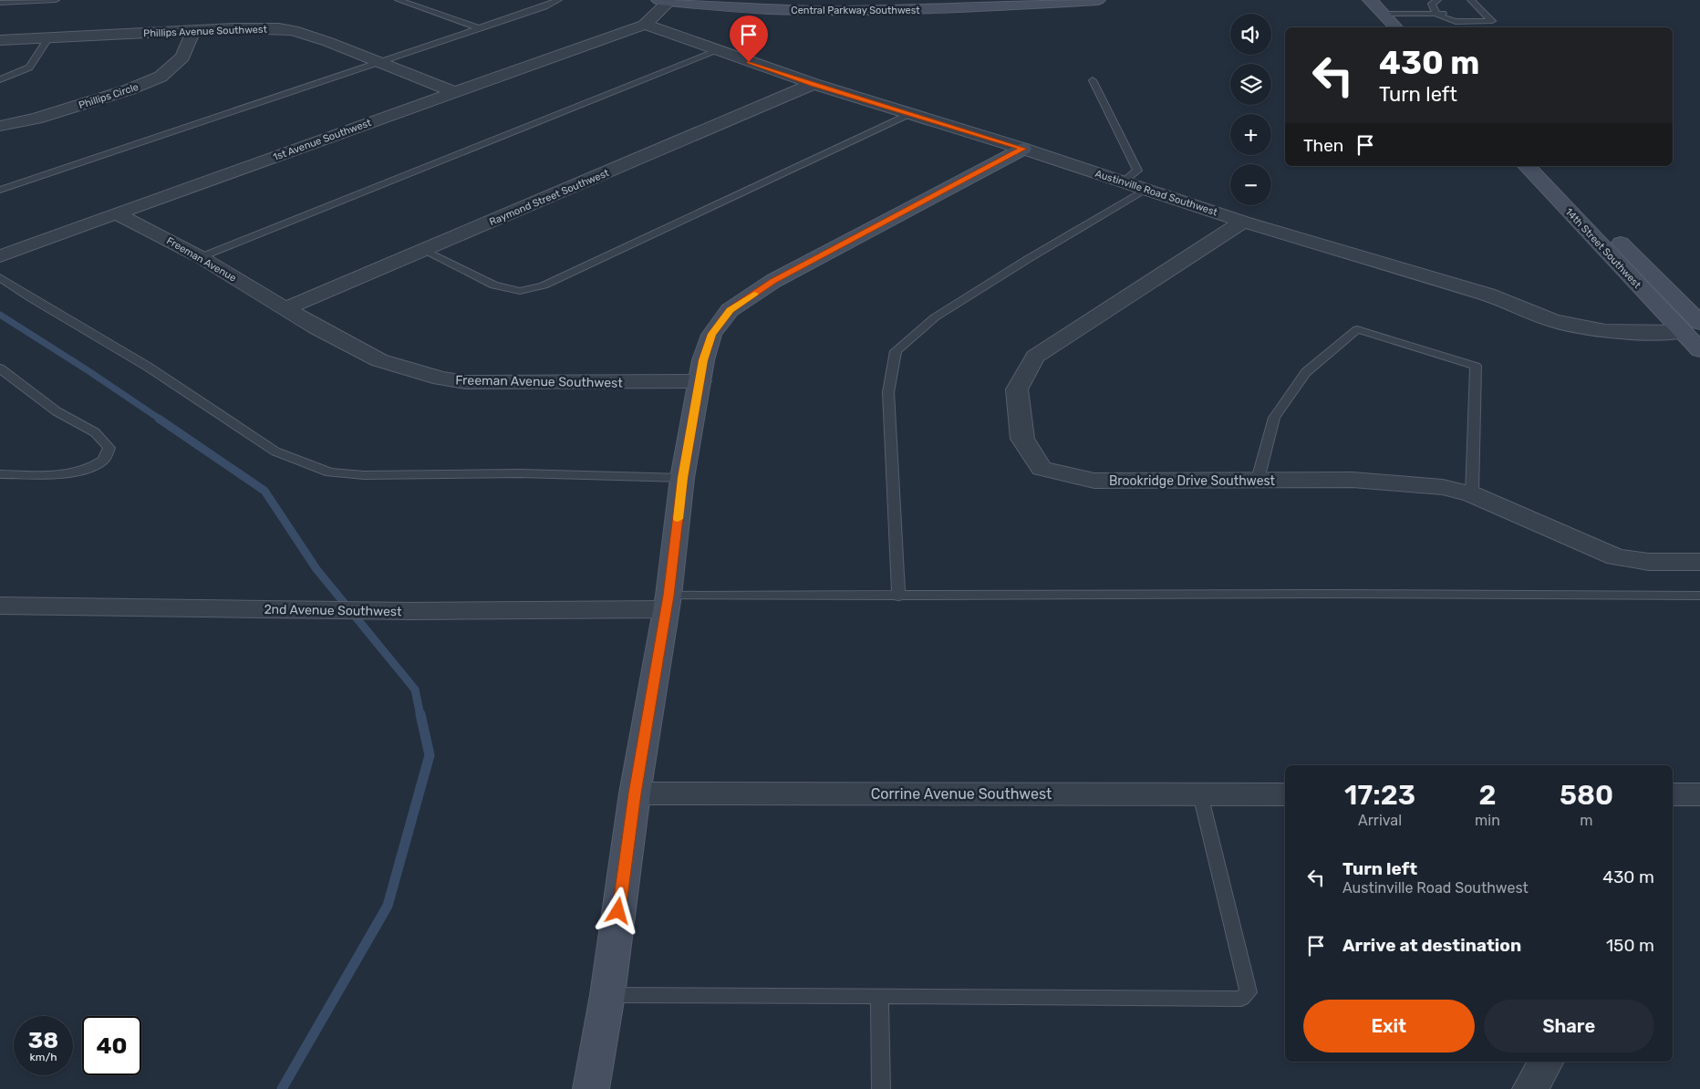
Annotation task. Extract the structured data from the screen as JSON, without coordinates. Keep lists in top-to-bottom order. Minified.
{"streets":{"street":["Central Parkway Southwest","Phillips Avenue Southwest","Phillips Circle","1st Avenue Southwest","Austinville Road Southwest","Raymond Street Southwest","14th Street Southwest","Freeman Avenue","Freeman Avenue Southwest","Brookridge Drive Southwest","2nd Avenue Southwest","Corrine Avenue Southwest"]},"crossings":[["Phillips Avenue Southwest","Phillips Circle"],["Phillips Avenue Southwest","1st Avenue Southwest"],["1st Avenue Southwest","Austinville Road Southwest"],["1st Avenue Southwest","Freeman Avenue"],["Austinville Road Southwest","Raymond Street Southwest"],["Austinville Road Southwest","14th Street Southwest"],["Austinville Road Southwest","Brookridge Drive Southwest"],["Raymond Street Southwest","Freeman Avenue"],["Raymond Street Southwest","Freeman Avenue Southwest"],["Freeman Avenue","Freeman Avenue Southwest"]],"page":{"map_buttons":["+","−"],"turn":["430 m","Turn left"],"then":"Then","eta":["17:23","Arrival","2","min","580","m"],"list":[{"name":"Turn left","note":"Austinville Road Southwest","value":"430 m"},{"name":"Arrive at destination","value":"150 m"}],"buttons":["Exit","Share"],"speed":"38 km/h","limit":"40"}}
